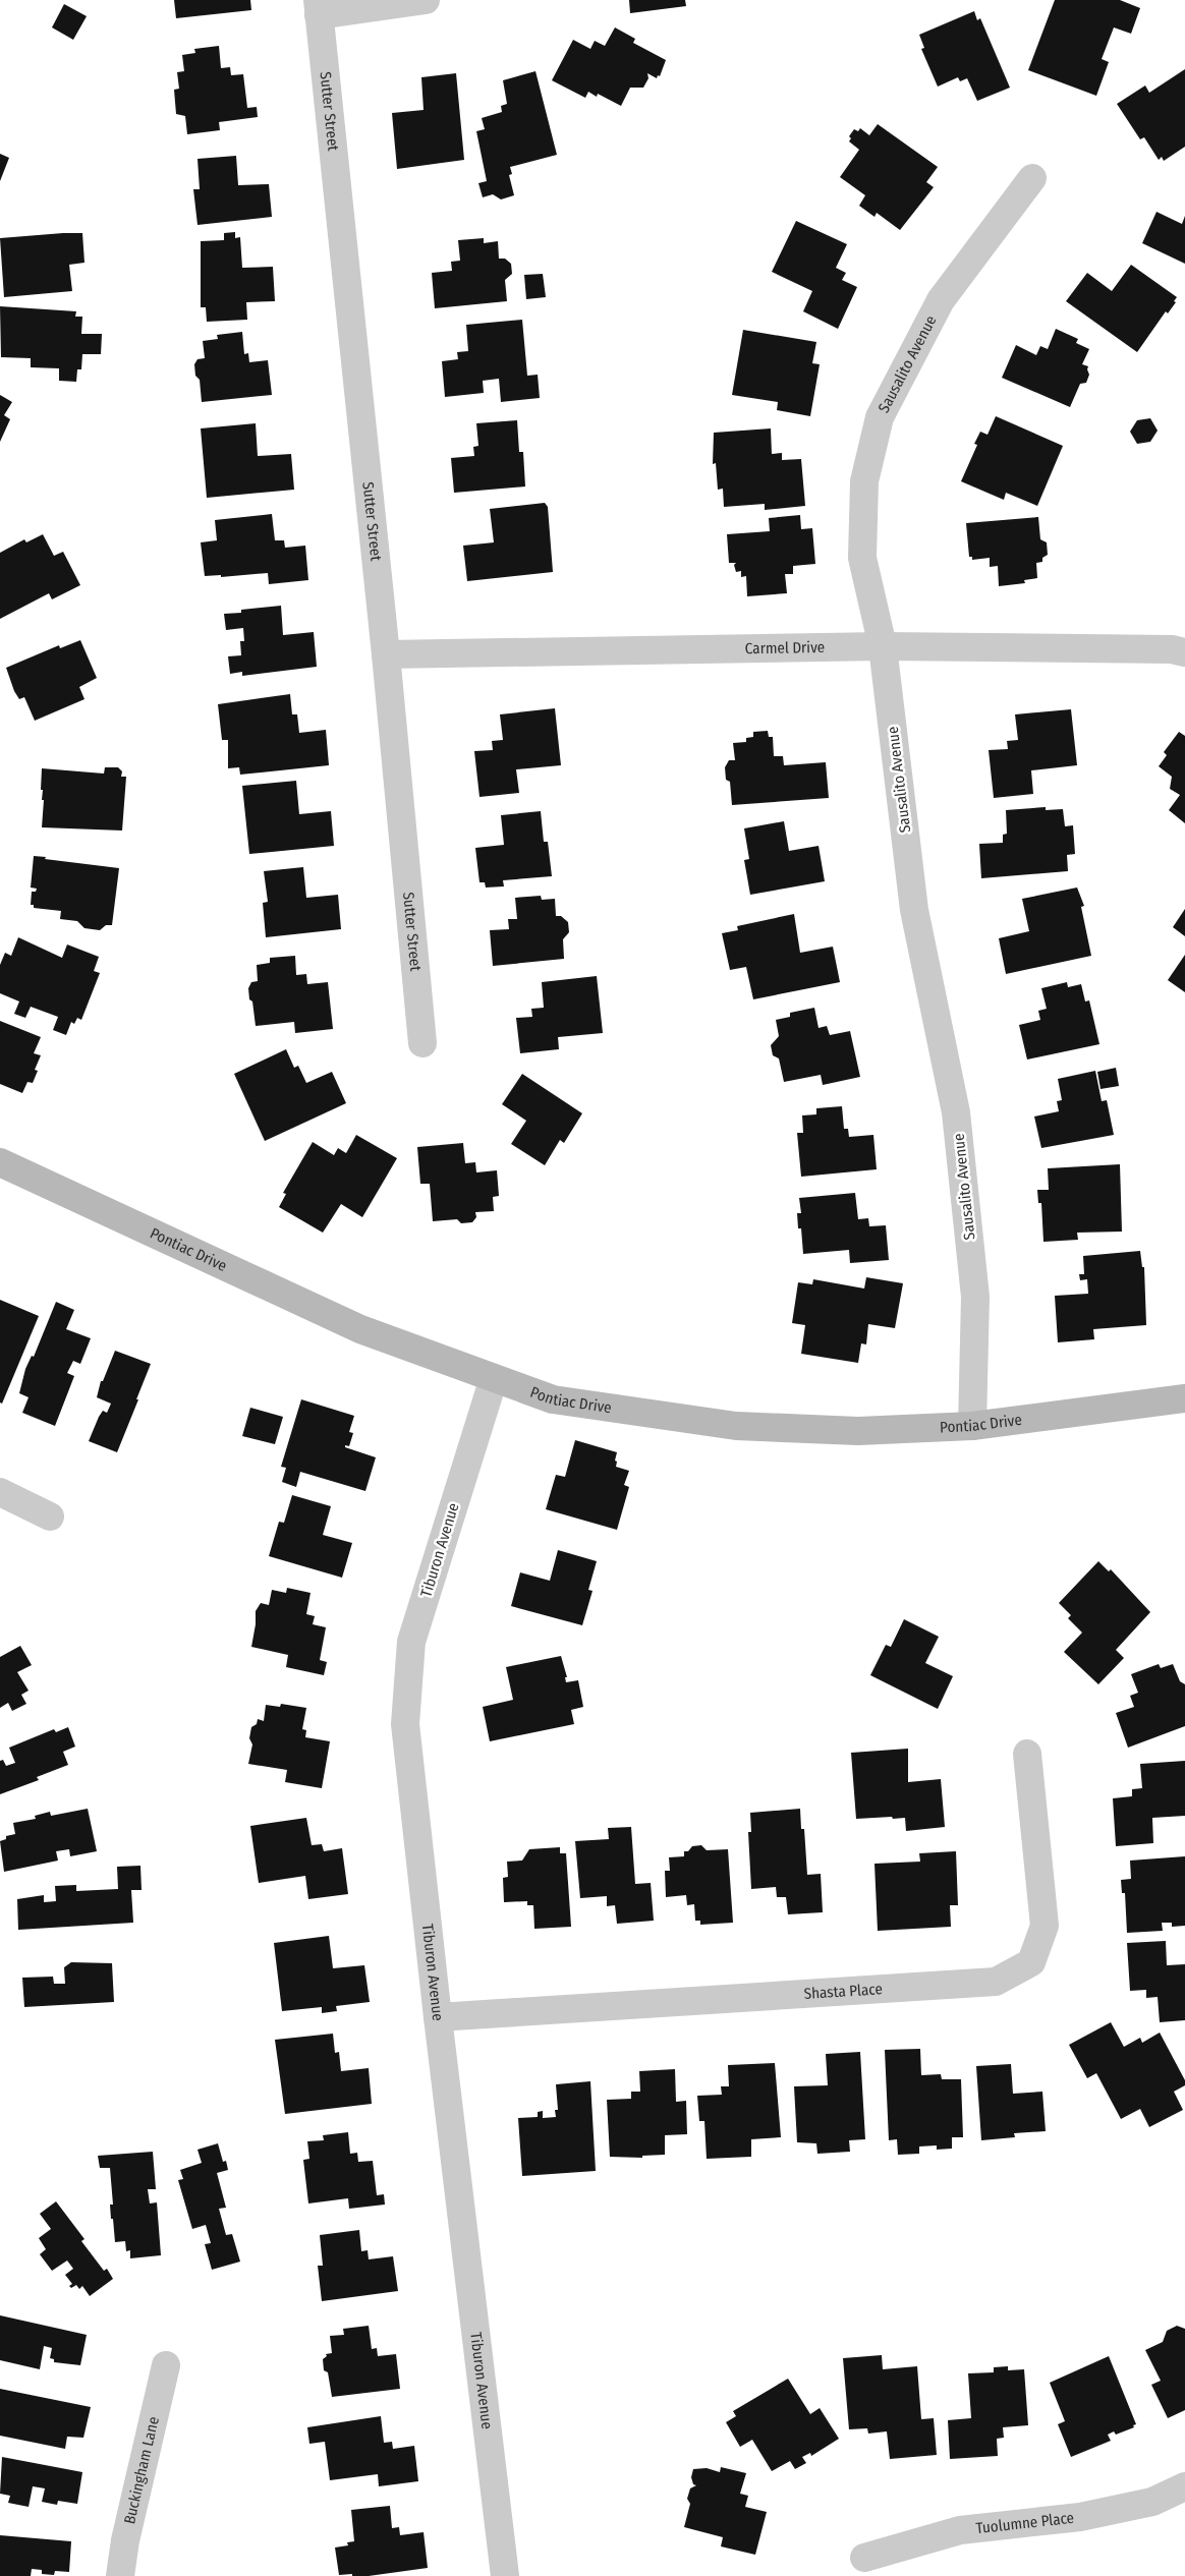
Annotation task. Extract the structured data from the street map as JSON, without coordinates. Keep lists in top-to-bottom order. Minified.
{"streets":{"main road":["Pontiac Drive"],"street":["Sutter Street","Sausalito Avenue","Carmel Drive","Tiburon Avenue","Shasta Place","Buckingham Lane","Tuolumne Place"]},"crossings":[["Sutter Street","Carmel Drive"],["Sausalito Avenue","Carmel Drive"],["Sausalito Avenue","Pontiac Drive"],["Pontiac Drive","Tiburon Avenue"],["Tiburon Avenue","Shasta Place"]]}
